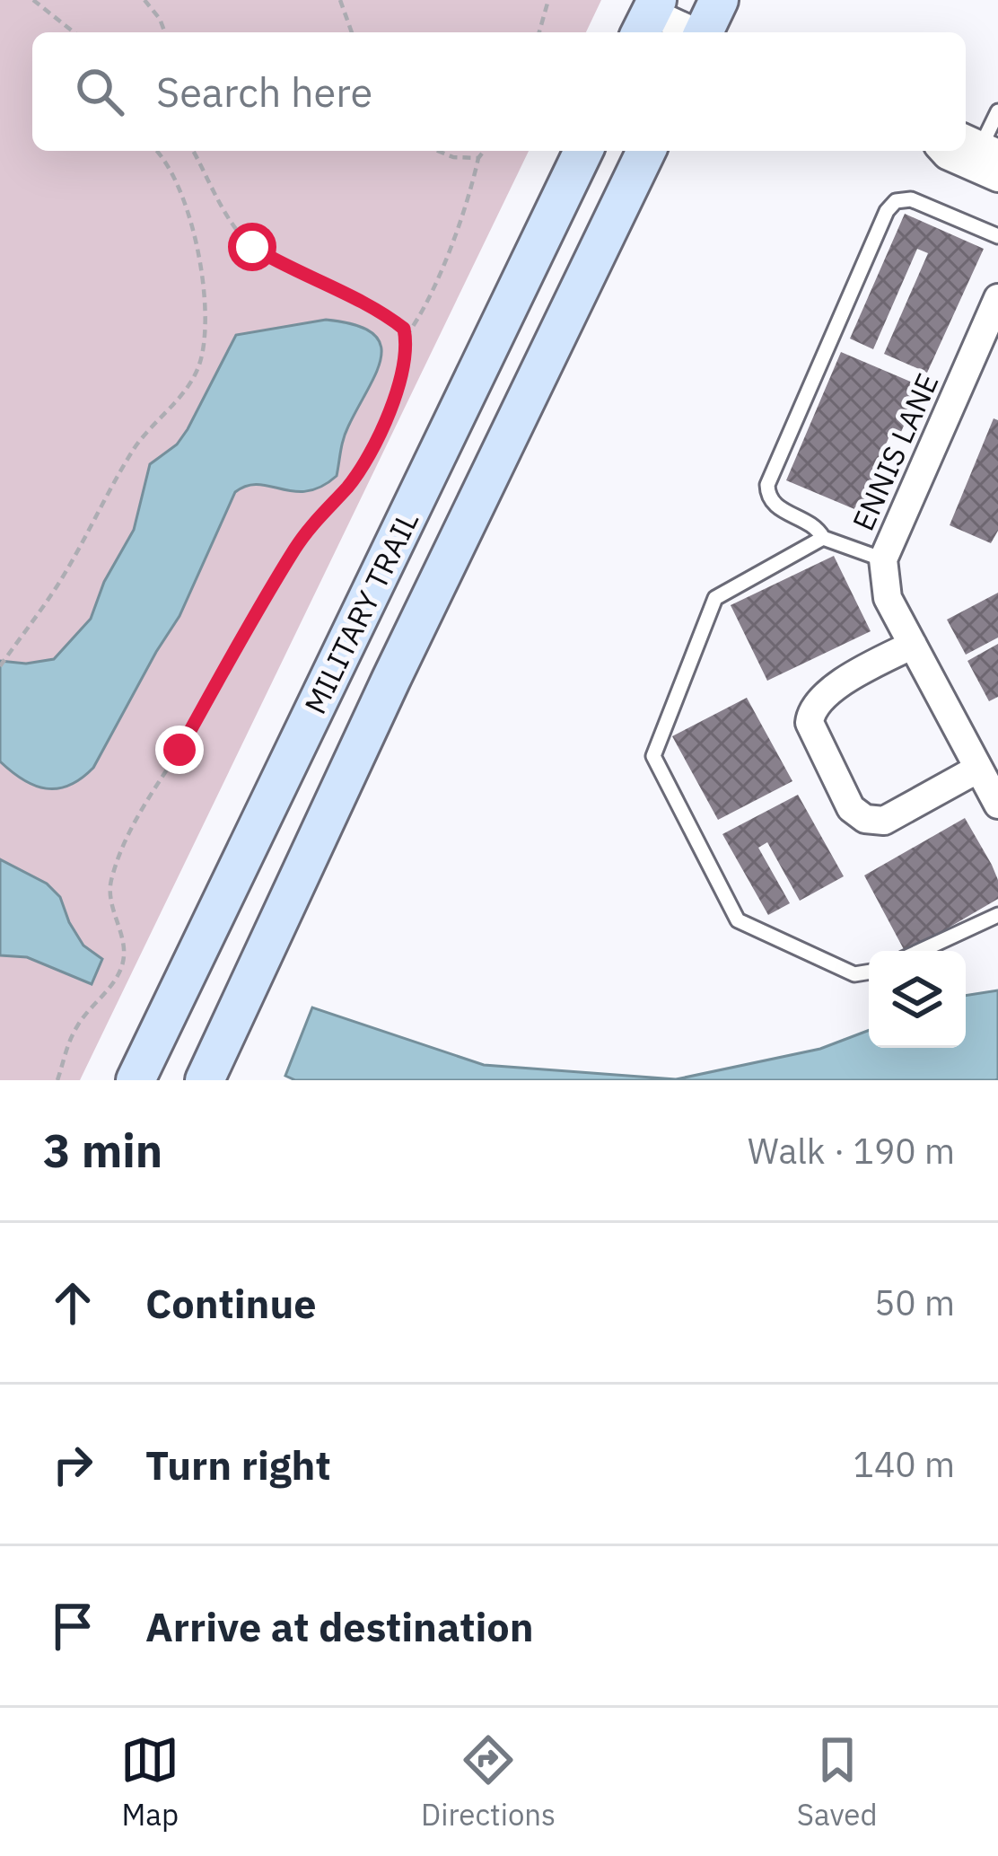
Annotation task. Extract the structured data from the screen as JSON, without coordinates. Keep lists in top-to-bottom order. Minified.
{"streets":{"main road":["MILITARY TRAIL"],"street":["ENNIS LANE"]},"page":{"search":"Search here","heading":["3 min","Walk · 190 m"],"list":[["Continue","50 m"],["Turn right","140 m"],"Arrive at destination"],"nav":["Map","Directions","Saved"]}}
